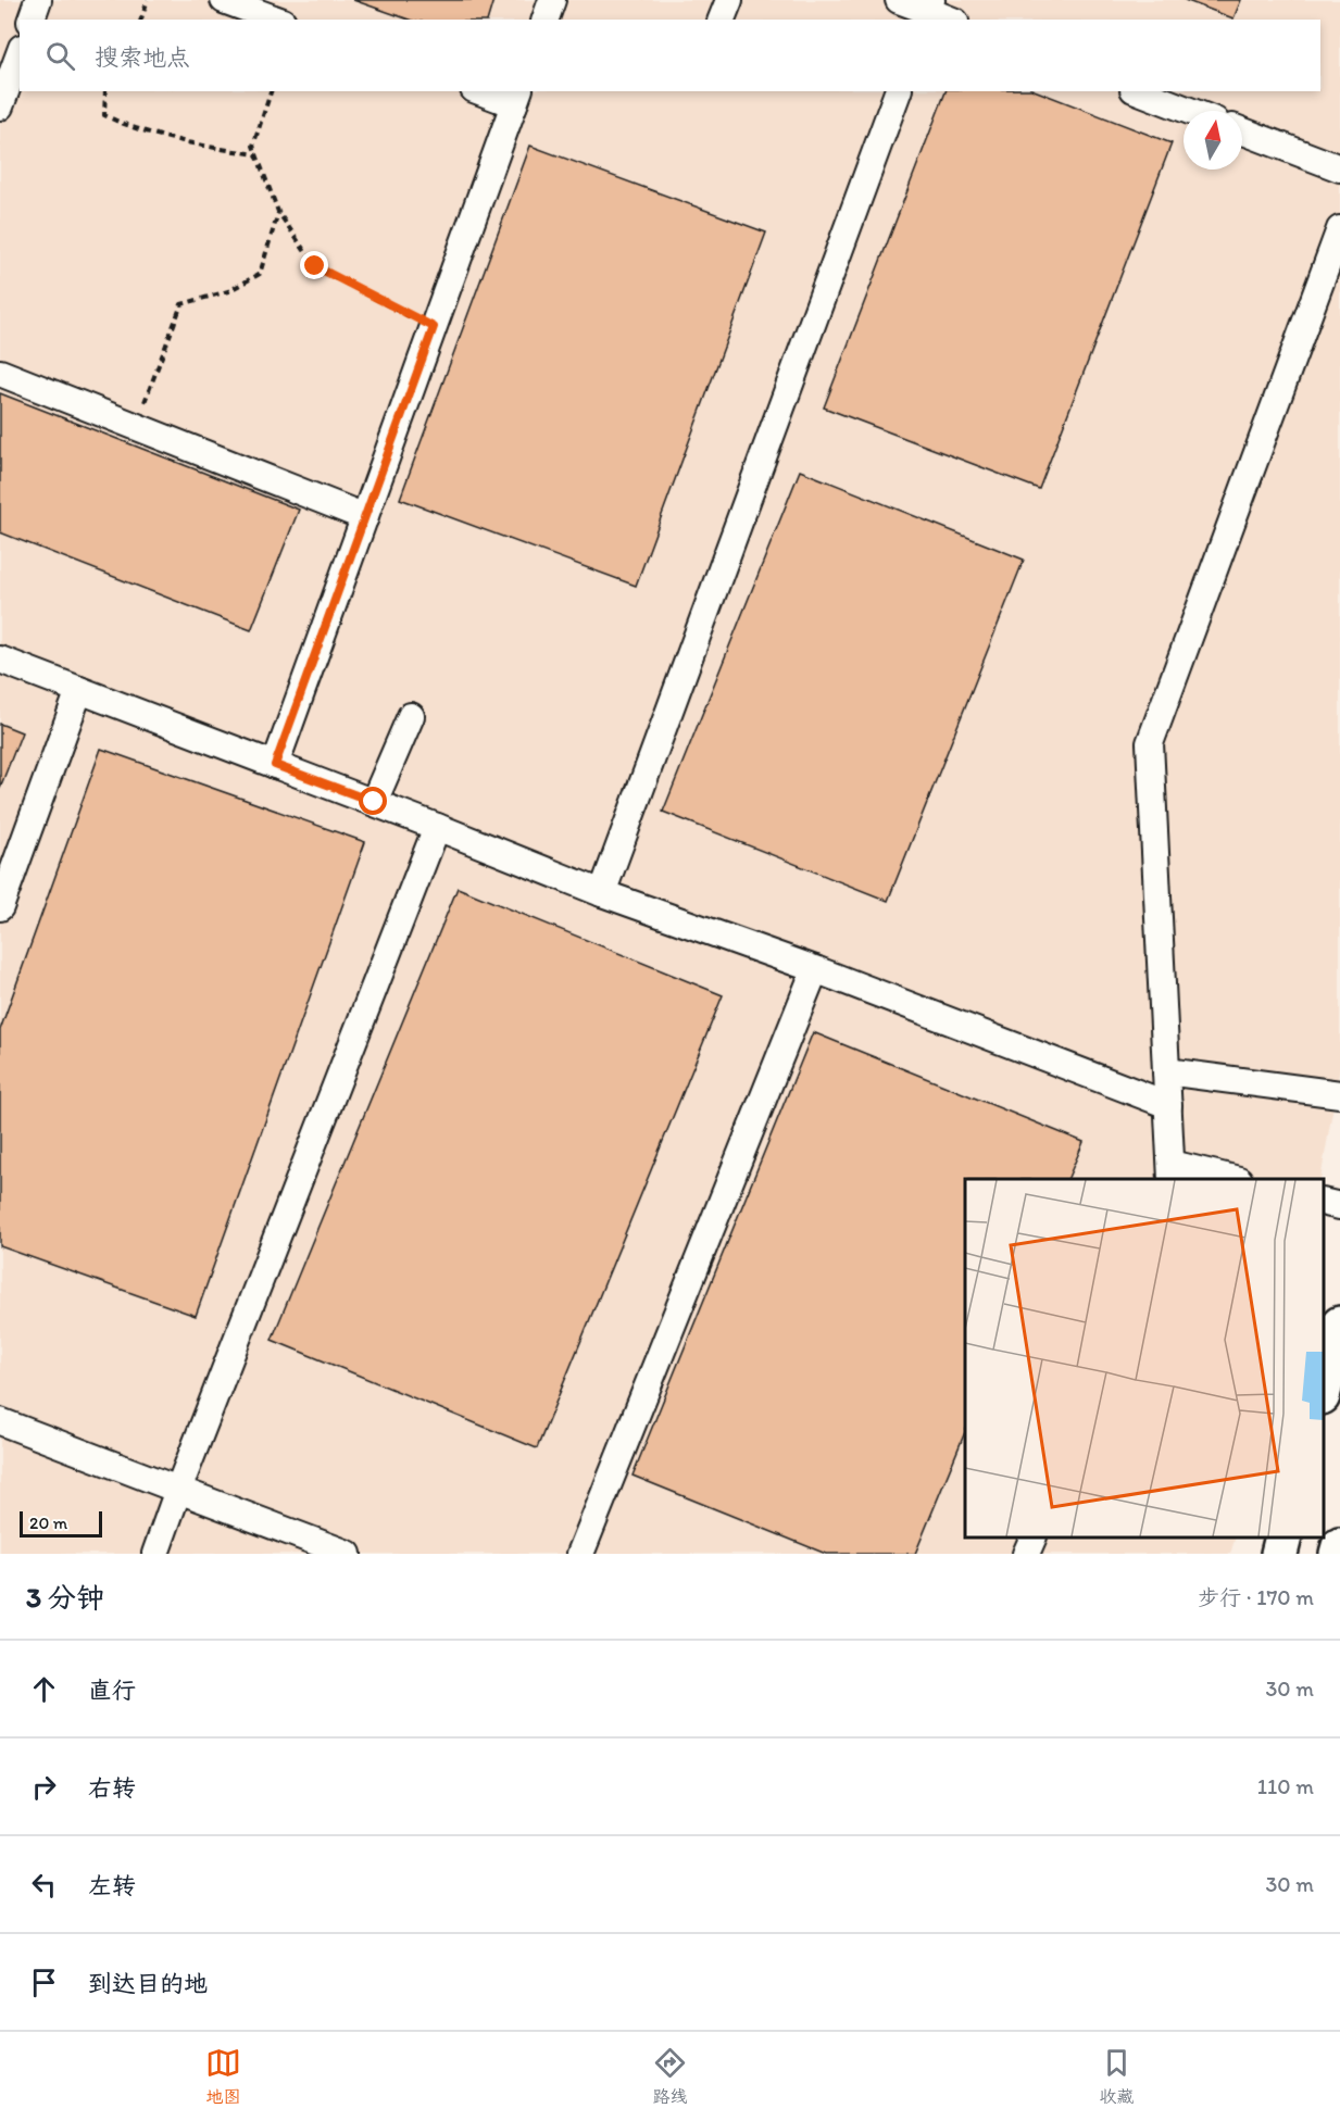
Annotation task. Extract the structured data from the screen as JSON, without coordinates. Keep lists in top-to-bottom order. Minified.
{"scale_bar":"20 m","north":"top","page":{"search":"搜索地点","scale":"20 m","heading":["3 分钟","步行 · 170 m"],"list":[["直行","30 m"],["右转","110 m"],["左转","30 m"],"到达目的地"],"nav":["地图","路线","收藏"]}}
